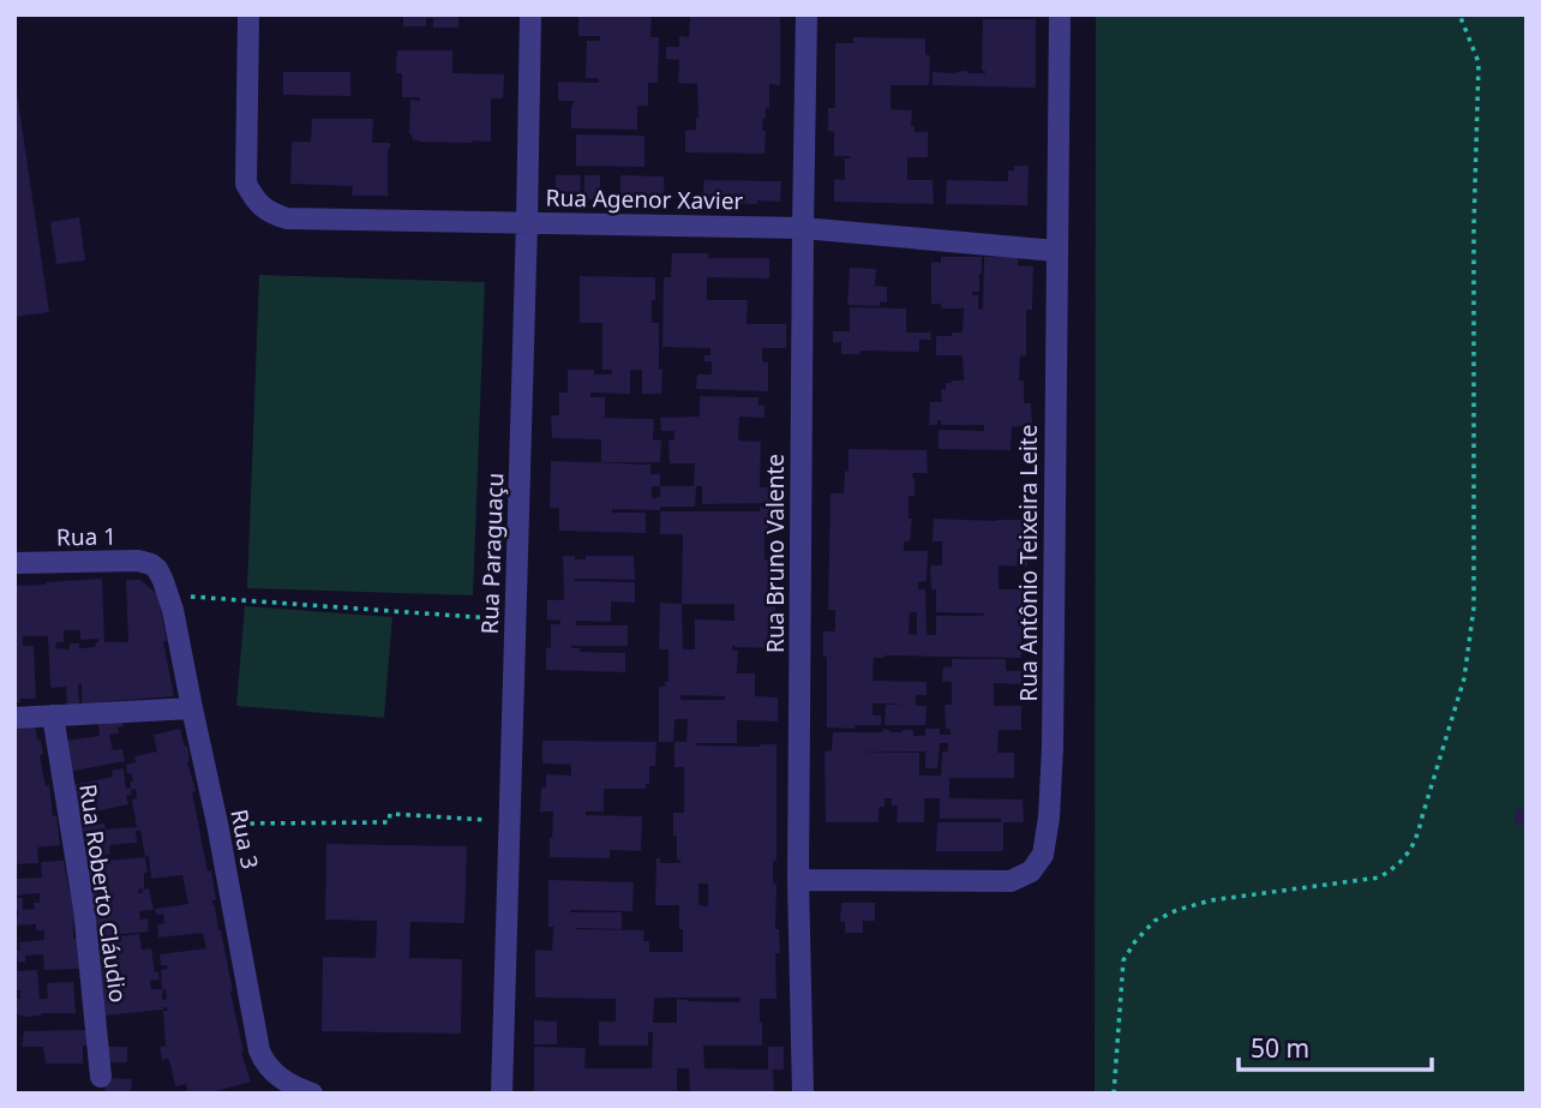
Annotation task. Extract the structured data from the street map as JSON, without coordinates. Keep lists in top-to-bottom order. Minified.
{"streets":{"street":["Rua Agenor Xavier","Rua 1","Rua Paraguaçu","Rua Bruno Valente","Rua Antônio Teixeira Leite","Rua 3","Rua Roberto Cláudio"]},"crossings":[["Rua Agenor Xavier","Rua Paraguaçu"],["Rua Agenor Xavier","Rua Bruno Valente"],["Rua Agenor Xavier","Rua Antônio Teixeira Leite"],["Rua 1","Rua 3"],["Rua Bruno Valente","Rua Antônio Teixeira Leite"]],"scale_bar":"50 m"}
